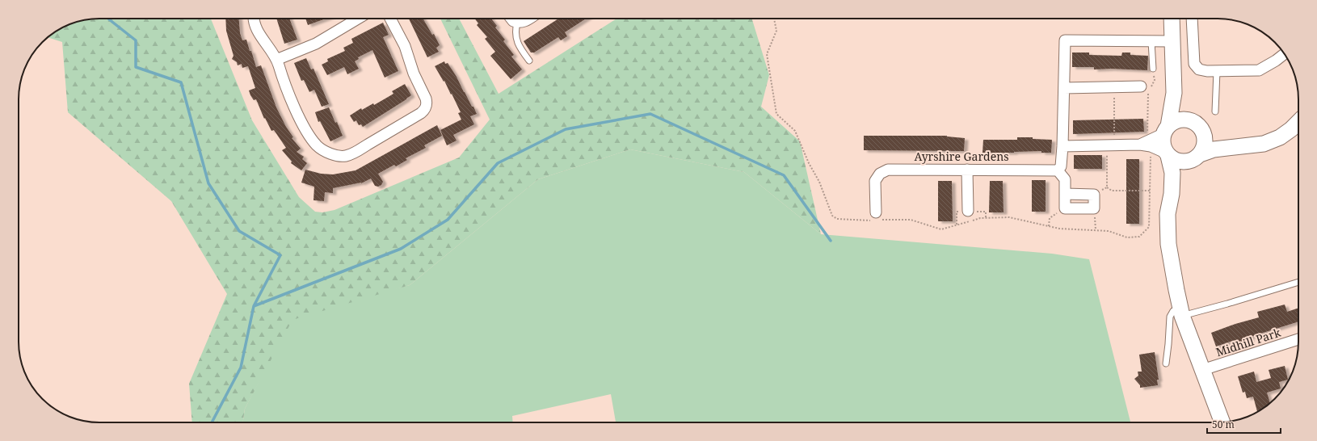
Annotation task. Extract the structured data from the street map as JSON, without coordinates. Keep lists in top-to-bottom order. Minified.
{"streets":{"street":["Ayrshire Gardens","Midhill Park"]},"scale_bar":"50 m"}
